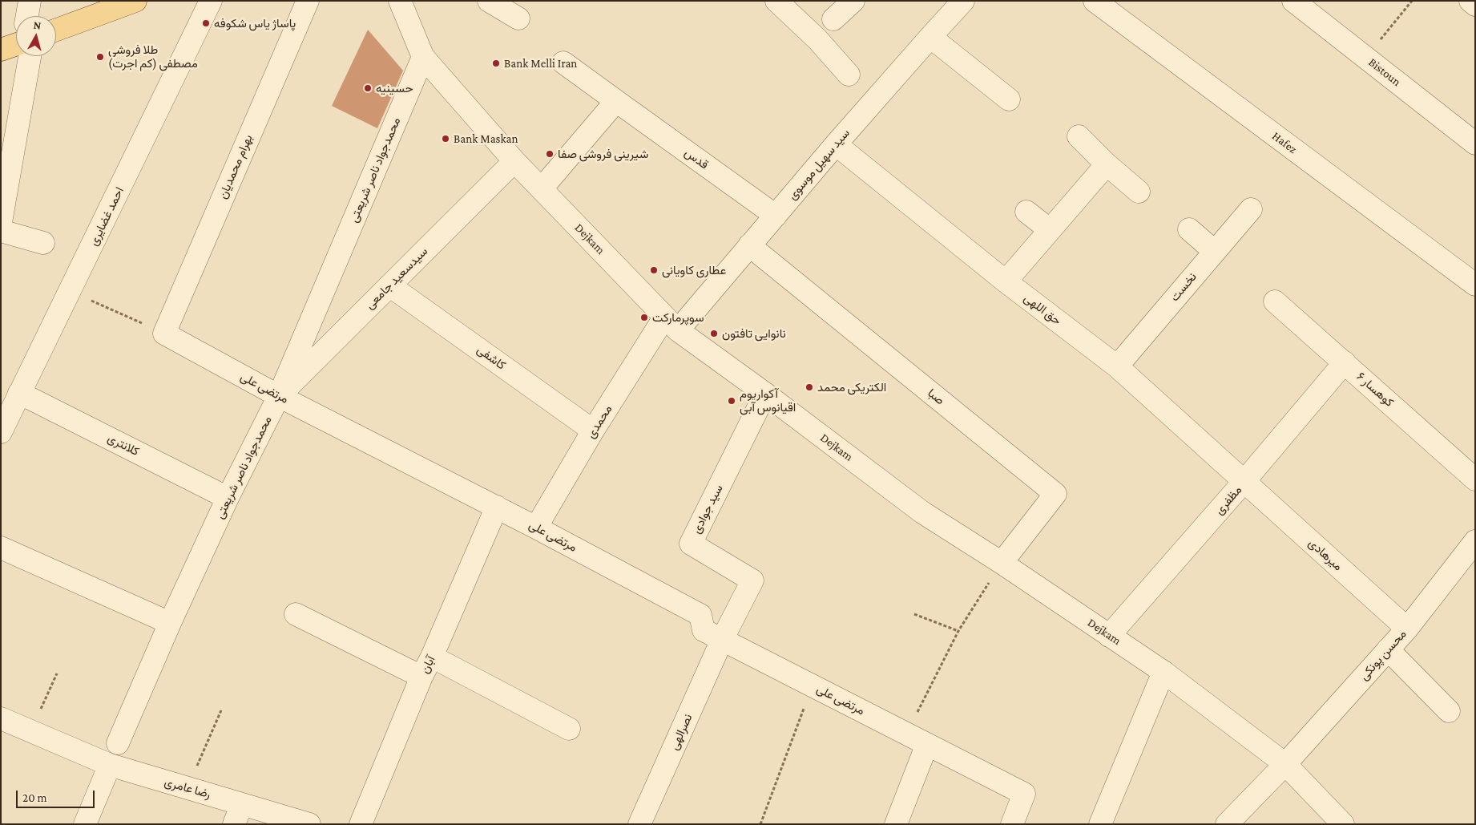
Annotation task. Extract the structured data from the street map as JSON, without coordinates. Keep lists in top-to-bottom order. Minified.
{"streets":{"street":["Bistoun","Hafez","قدس","سید سهیل موسوی","بهرام محمدیان","محمدجواد ناصر شریعتی","احمد غضایری","Dejkam","سیدسعید جامعی","نخست","حق اللهی","کاشفی","مرتضی علی","کوهسار ۶","صبا","محمدی","کلانتری","مظفری","سید جوادی","میرهادی","محسن پونکی","آبان","نصرالهی","رضا عامری"]},"crossings":[["قدس","سید سهیل موسوی"],["سید سهیل موسوی","Dejkam"],["سید سهیل موسوی","حق اللهی"],["سید سهیل موسوی","صبا"],["سید سهیل موسوی","محمدی"],["بهرام محمدیان","مرتضی علی"],["محمدجواد ناصر شریعتی","Dejkam"],["محمدجواد ناصر شریعتی","سیدسعید جامعی"],["محمدجواد ناصر شریعتی","مرتضی علی"],["محمدجواد ناصر شریعتی","کلانتری"],["احمد غضایری","کلانتری"],["Dejkam","سیدسعید جامعی"],["Dejkam","صبا"],["Dejkam","محمدی"],["Dejkam","مظفری"],["Dejkam","سید جوادی"],["Dejkam","محسن پونکی"],["سیدسعید جامعی","کاشفی"],["سیدسعید جامعی","مرتضی علی"],["نخست","حق اللهی"],["حق اللهی","مظفری"],["حق اللهی","میرهادی"],["کاشفی","محمدی"],["مرتضی علی","محمدی"],["مرتضی علی","سید جوادی"],["مرتضی علی","آبان"],["مرتضی علی","نصرالهی"],["کوهسار ۶","مظفری"],["مظفری","میرهادی"],["سید جوادی","نصرالهی"],["میرهادی","محسن پونکی"]],"places":["پاساژ یاس شکوفه","طلا فروشی مصطفی (کم اجرت)","Bank Melli Iran","حسینیه","Bank Maskan","شیرینی فروشی صفا","عطاری کاویانی","سوپرمارکت","نانوایی تافتون","الکتریکی محمد","آکواریوم اقیانوس آبی"],"scale_bar":"20 m","north":"top"}
